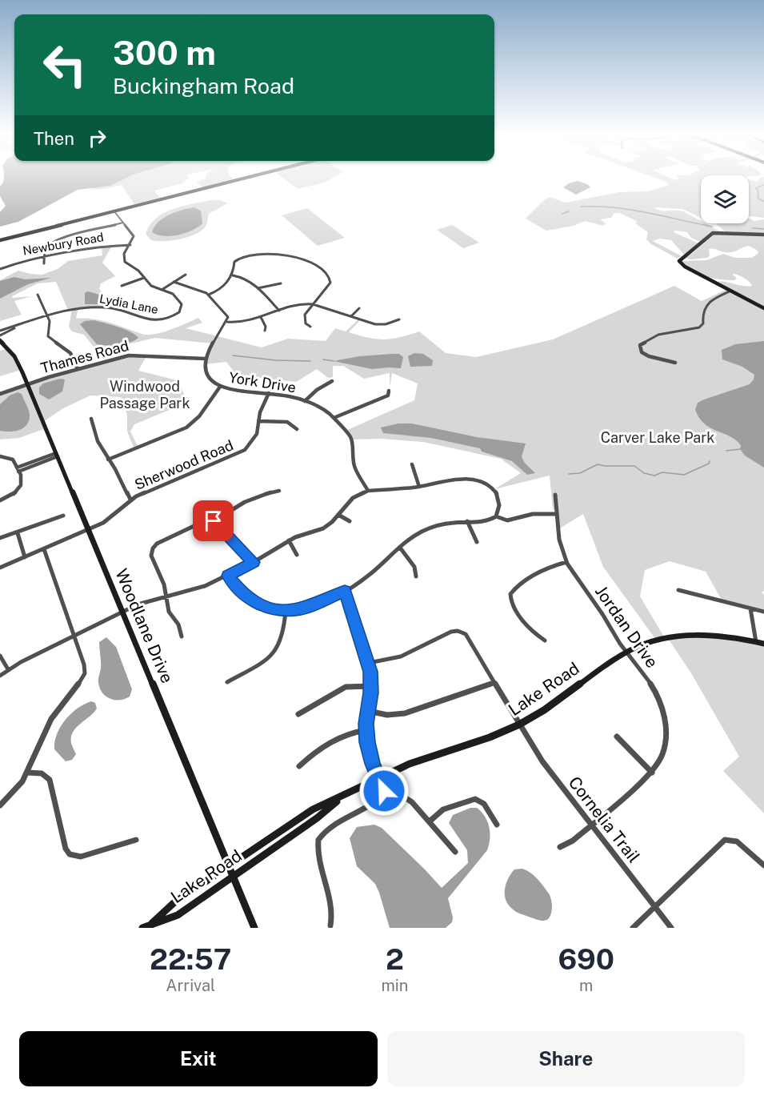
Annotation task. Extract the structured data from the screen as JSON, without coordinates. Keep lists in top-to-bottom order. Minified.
{"streets":{"street":["Newbury Road","Lydia Lane","Thames Road","York Drive","Sherwood Road","Woodlane Drive","Jordan Drive","Lake Road","Cornelia Trail"]},"crossings":[["Newbury Road","Lydia Lane"],["Thames Road","York Drive"],["Thames Road","Woodlane Drive"],["York Drive","Sherwood Road"],["Sherwood Road","Woodlane Drive"],["Woodlane Drive","Lake Road"],["Jordan Drive","Lake Road"],["Jordan Drive","Cornelia Trail"],["Lake Road","Cornelia Trail"]],"parks":["Windwood Passage Park","Carver Lake Park"],"page":{"turn":["300 m","Buckingham Road"],"then":"Then","eta":["22:57","Arrival","2","min","690","m"],"buttons":["Exit","Share"]}}
